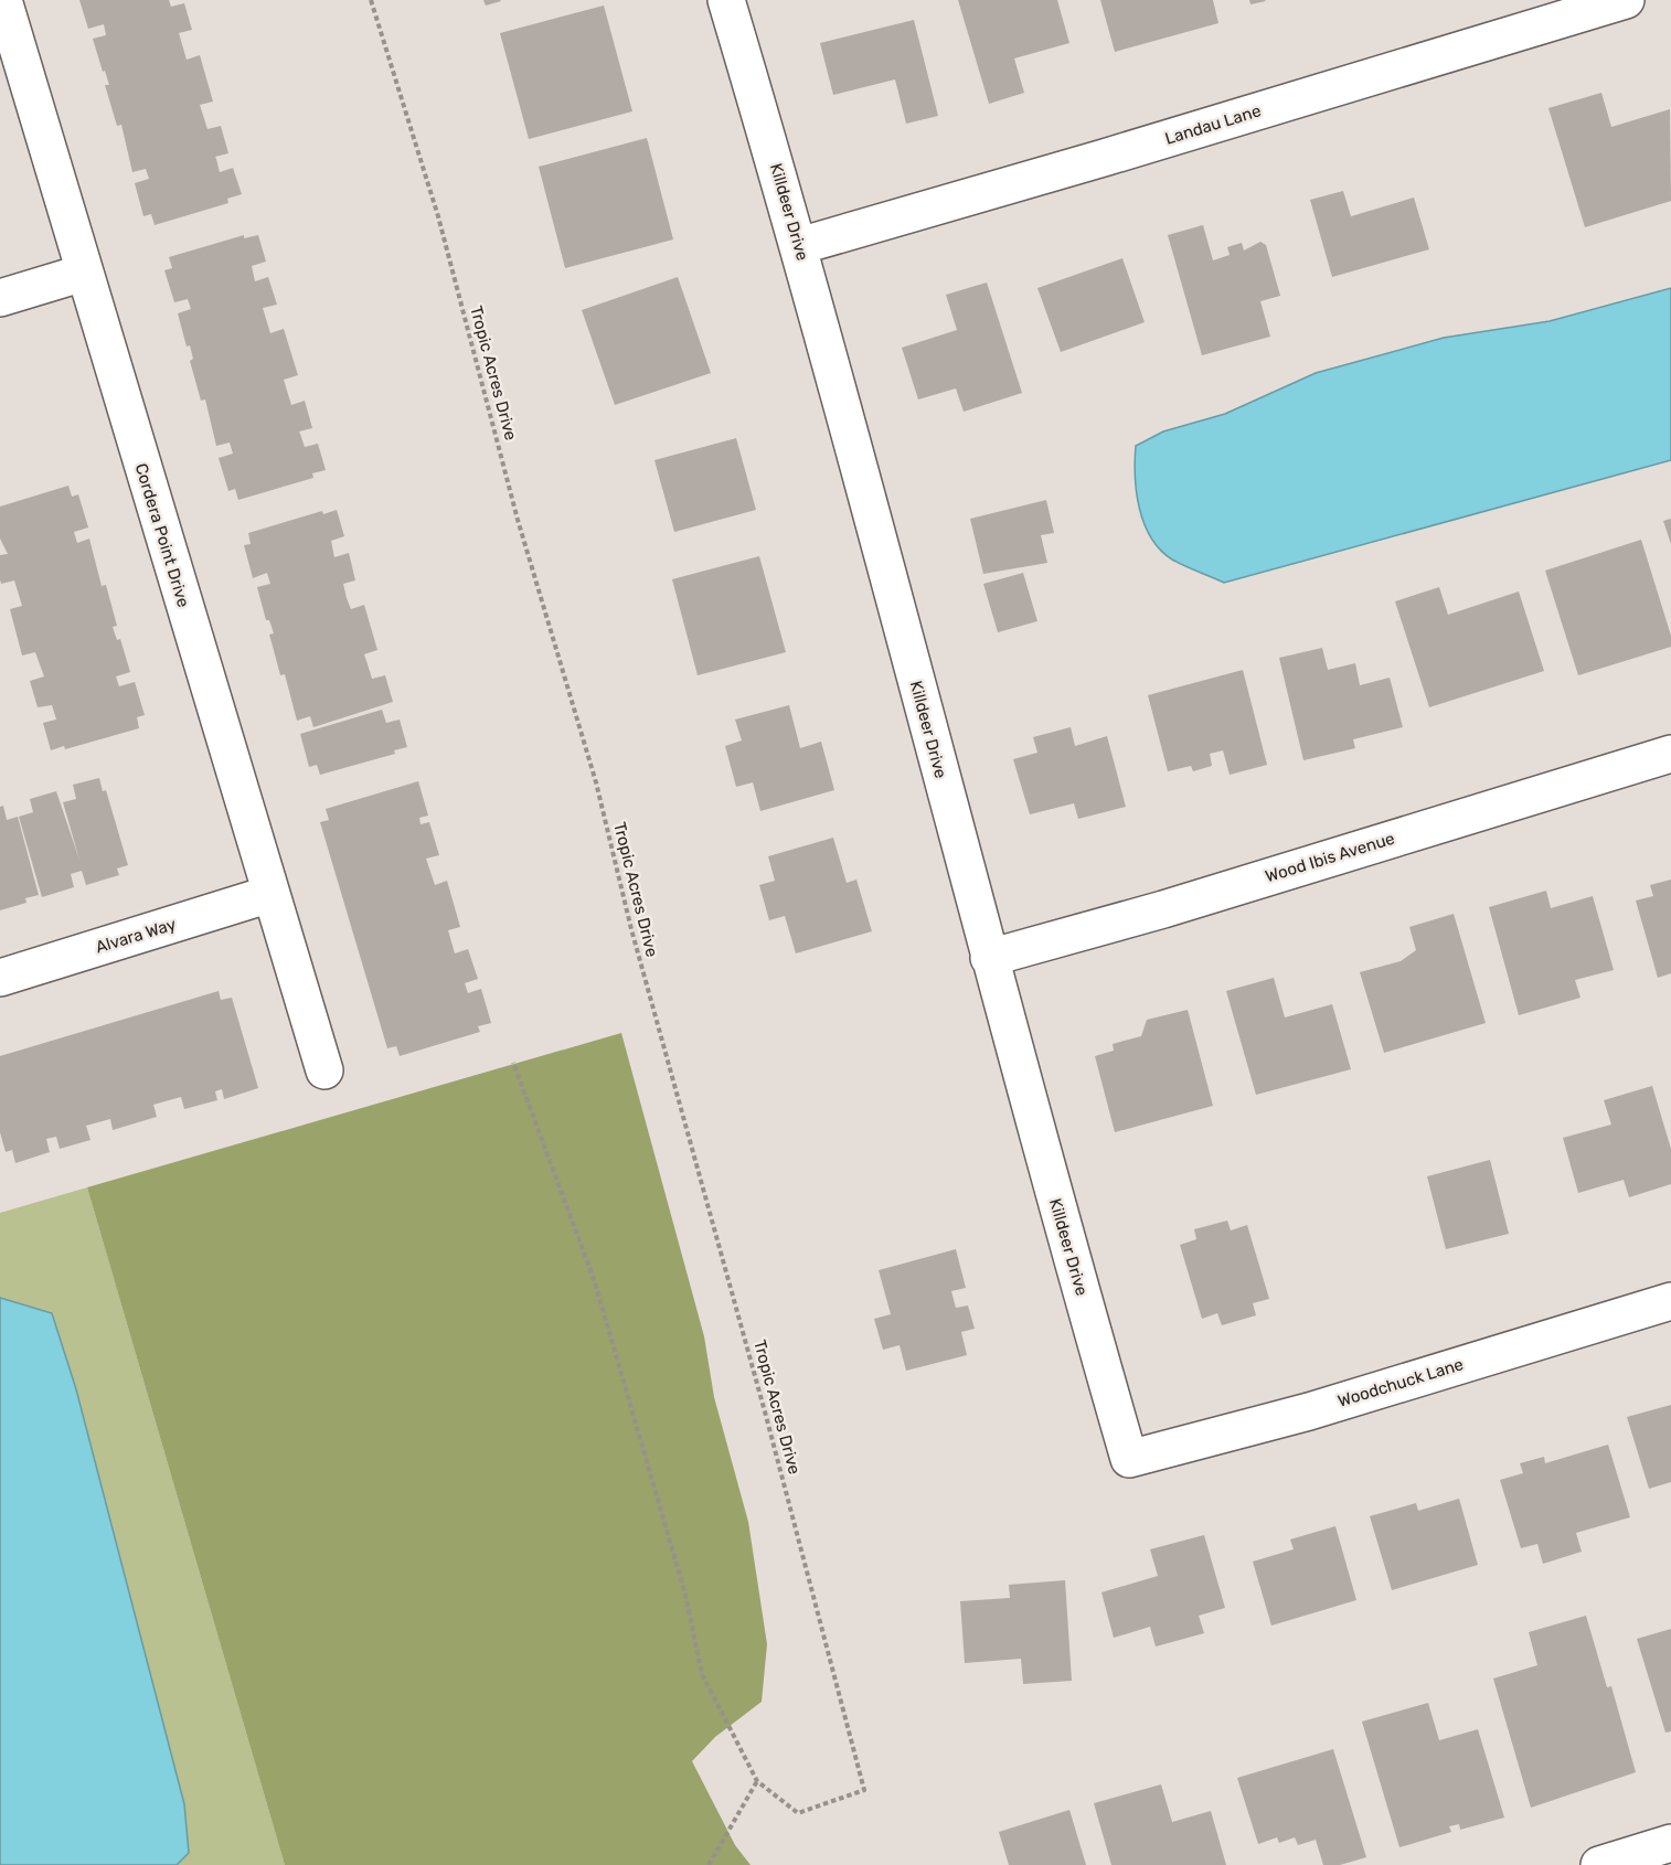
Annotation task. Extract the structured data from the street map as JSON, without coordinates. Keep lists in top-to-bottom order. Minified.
{"streets":{"street":["Landau Lane","Killdeer Drive","Cordera Point Drive","Wood Ibis Avenue","Alvara Way","Woodchuck Lane"],"path":["Tropic Acres Drive"]},"crossings":[["Landau Lane","Killdeer Drive"],["Killdeer Drive","Wood Ibis Avenue"],["Killdeer Drive","Woodchuck Lane"],["Cordera Point Drive","Alvara Way"]]}
